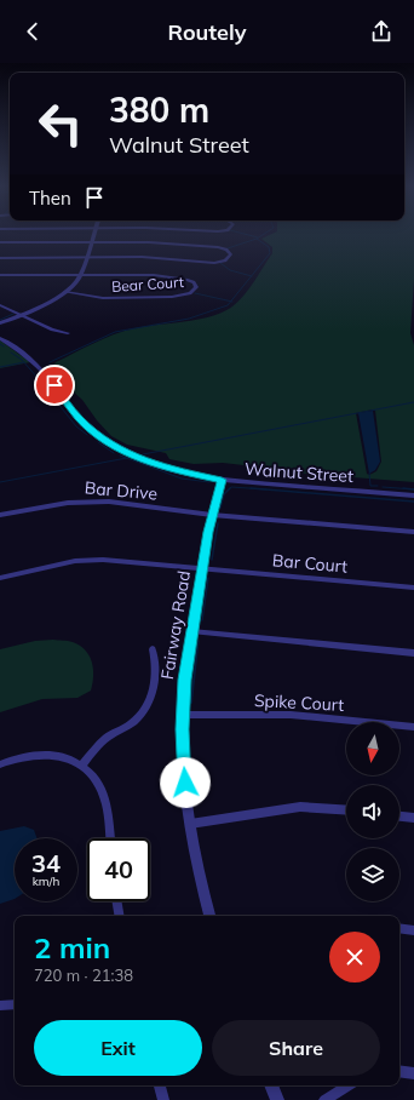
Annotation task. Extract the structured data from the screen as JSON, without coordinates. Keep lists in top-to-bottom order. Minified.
{"streets":{"street":["Bear Court","Walnut Street","Bar Drive","Bar Court","Fairway Road","Spike Court"]},"crossings":[["Walnut Street","Fairway Road"],["Bar Drive","Fairway Road"],["Bar Court","Fairway Road"],["Fairway Road","Spike Court"]],"north":"bottom","page":{"header":"Routely","turn":["380 m","Walnut Street"],"then":"Then","speed":"34 km/h","limit":"40","heading":["2 min","720 m · 21:38"],"buttons":["Exit","Share"]}}
